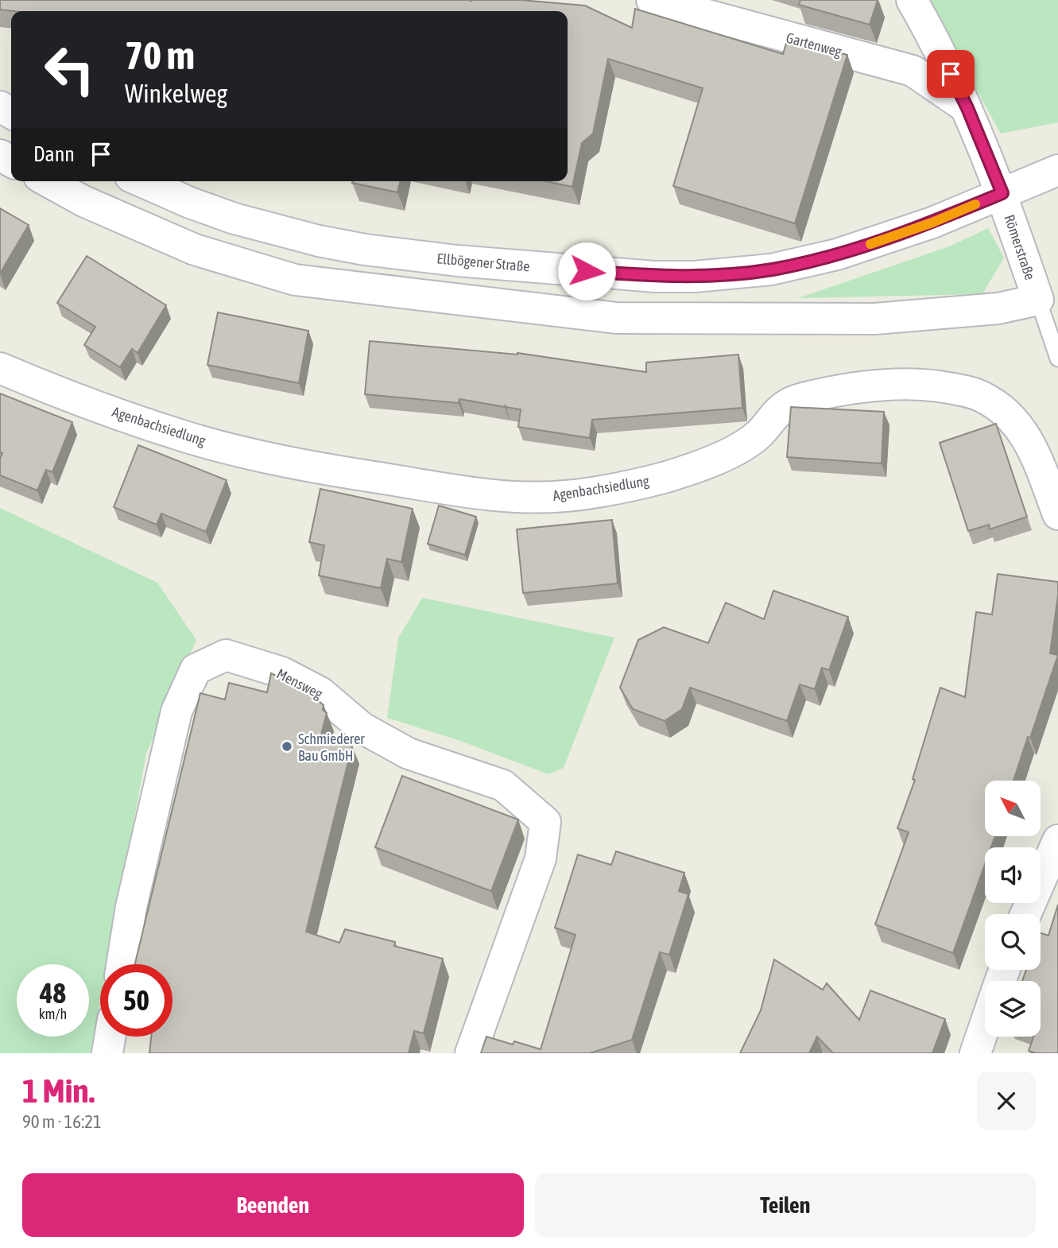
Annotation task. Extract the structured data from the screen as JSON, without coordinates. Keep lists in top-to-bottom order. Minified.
{"streets":{"street":["Gartenweg","Römerstraße","Ellbögener Straße","Agenbachsiedlung","Mensweg"]},"crossings":[["Gartenweg","Römerstraße"],["Römerstraße","Ellbögener Straße"]],"places":["Schmiederer Bau GmbH"],"north":"top left","page":{"turn":["70 m","Winkelweg"],"then":"Dann","speed":"48 km/h","limit":"50","heading":["1 Min.","90 m · 16:21"],"buttons":["Beenden","Teilen"]}}
